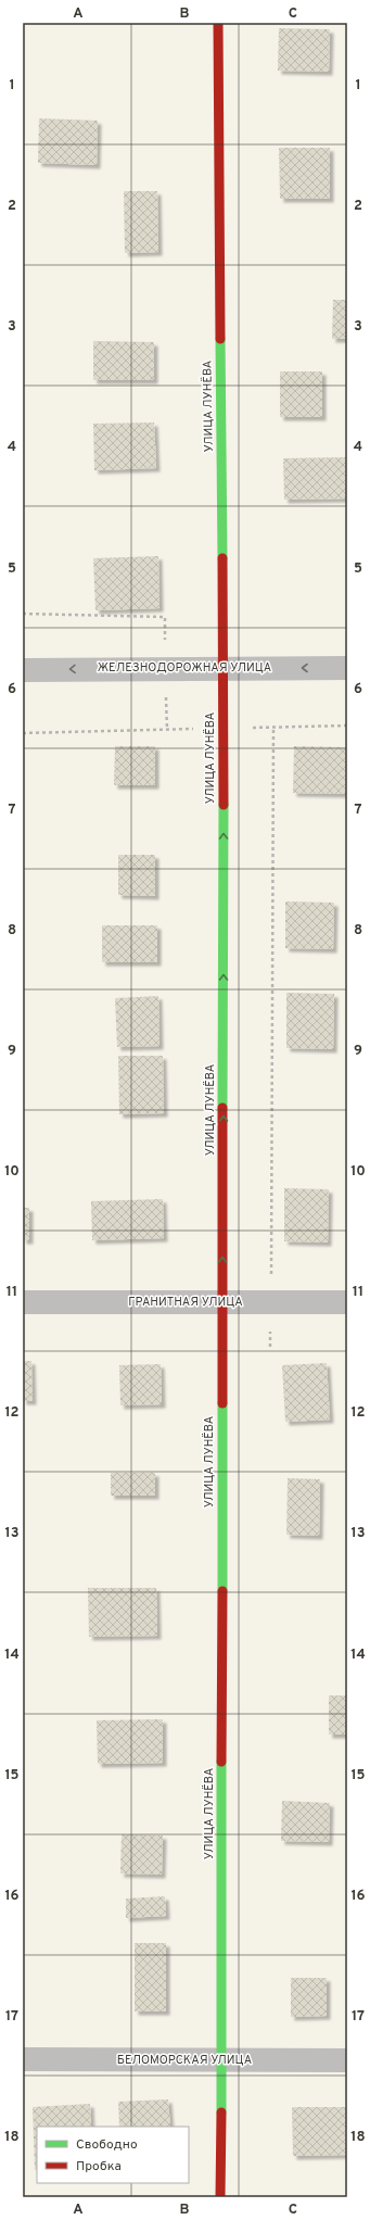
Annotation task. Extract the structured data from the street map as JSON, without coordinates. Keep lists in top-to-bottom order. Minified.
{"streets":{"street":["УЛИЦА ЛУНЁВА","ЖЕЛЕЗНОДОРОЖНАЯ УЛИЦА","ГРАНИТНАЯ УЛИЦА","БЕЛОМОРСКАЯ УЛИЦА"]},"crossings":[["УЛИЦА ЛУНЁВА","ЖЕЛЕЗНОДОРОЖНАЯ УЛИЦА"],["УЛИЦА ЛУНЁВА","ГРАНИТНАЯ УЛИЦА"],["УЛИЦА ЛУНЁВА","БЕЛОМОРСКАЯ УЛИЦА"]],"one_way":["ЖЕЛЕЗНОДОРОЖНАЯ УЛИЦА"],"legend":["Свободно","Пробка"],"grid":{"columns":["A","B","C"],"rows":["1","2","3","4","5","6","7","8","9","10","11","12","13","14","15","16","17","18"]}}
